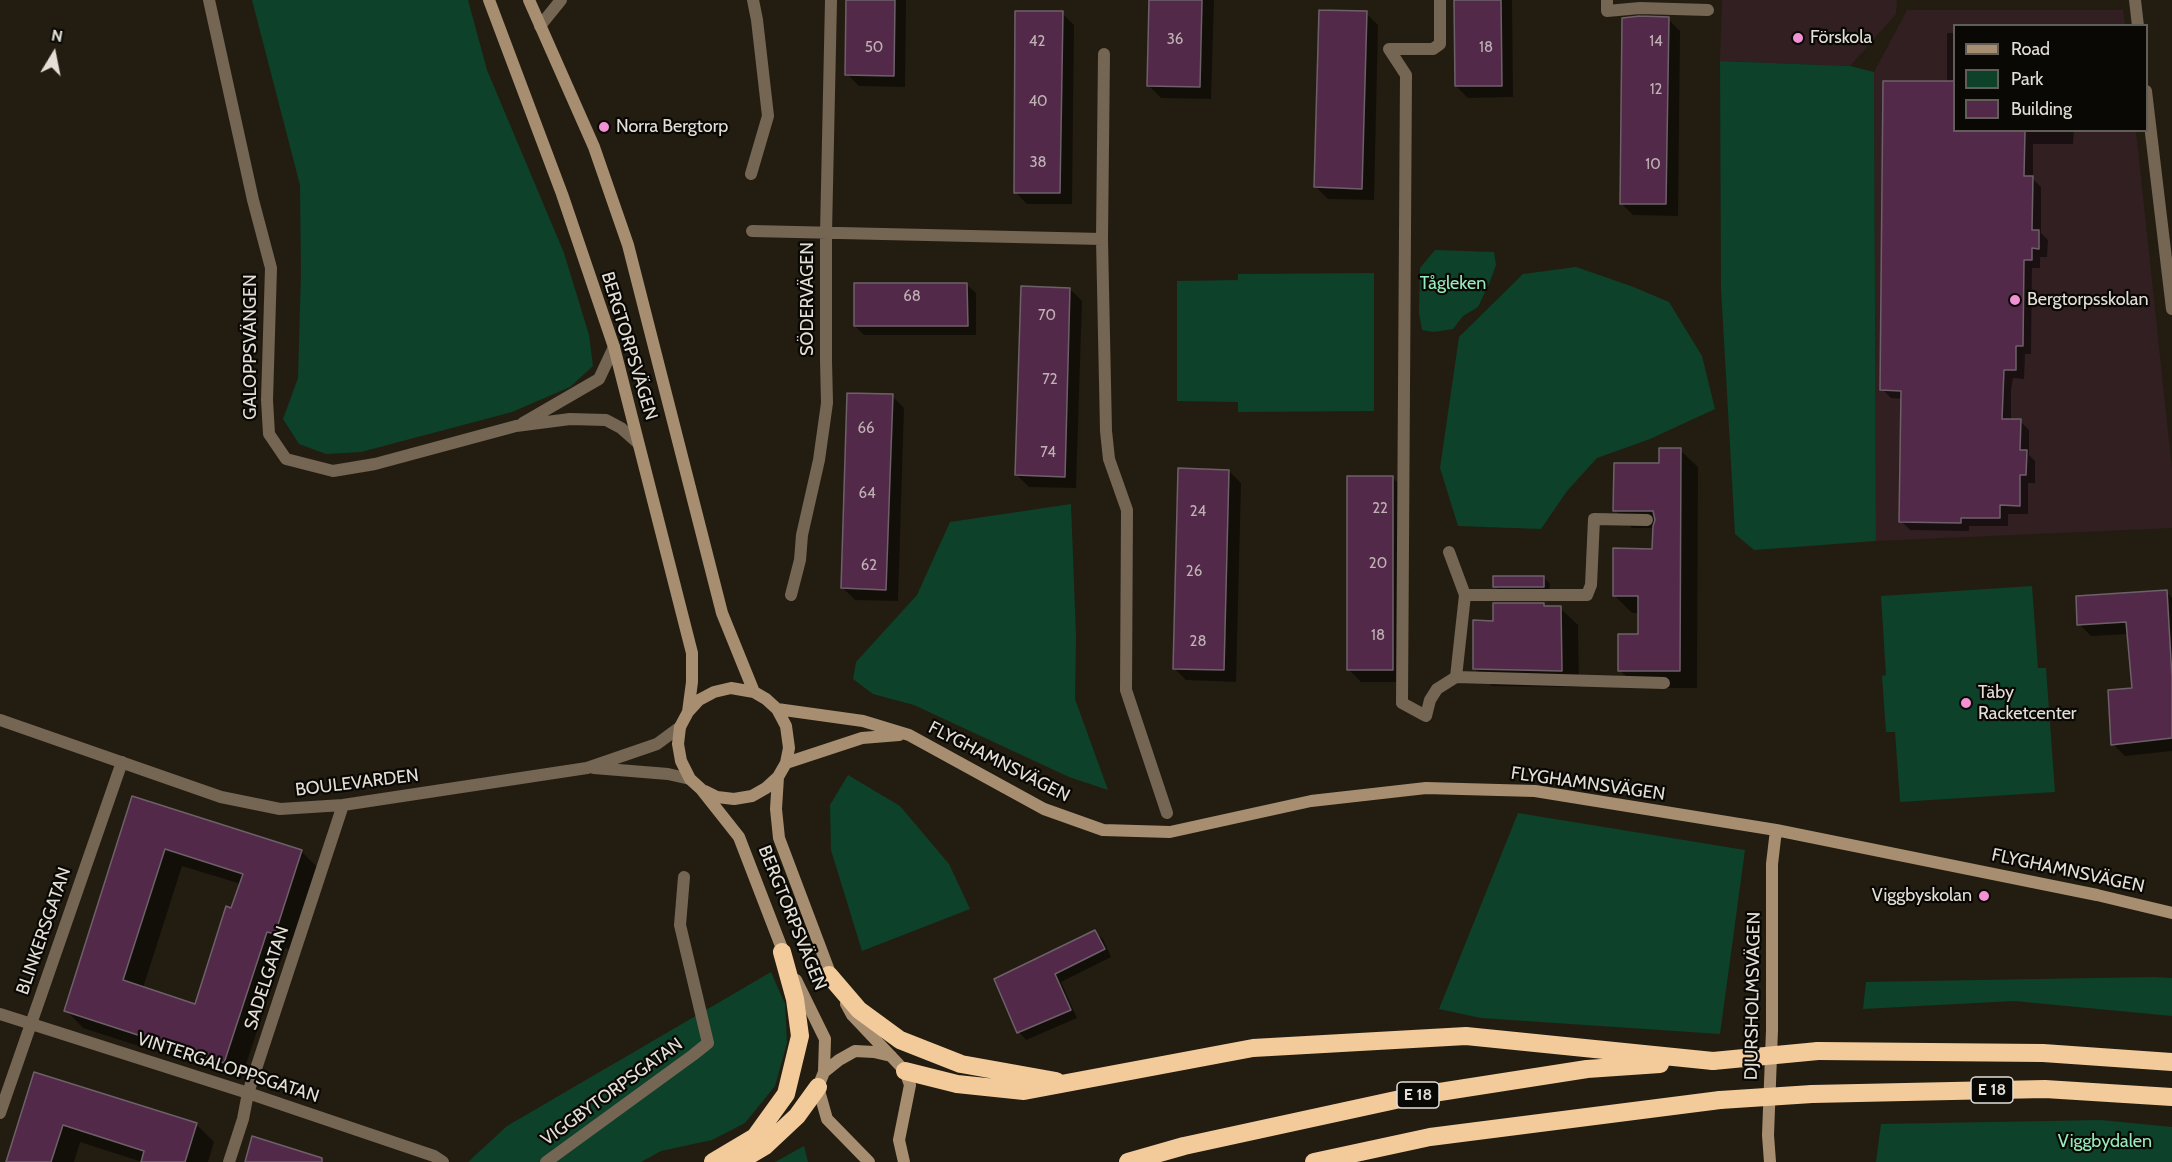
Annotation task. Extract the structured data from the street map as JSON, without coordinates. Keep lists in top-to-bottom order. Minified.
{"streets":{"highway":["E 18"],"main road":["BERGTORPSVÄGEN","FLYGHAMNSVÄGEN","DJURSHOLMSVÄGEN"],"street":["SÖDERVÄGEN","GALOPPSVÄNGEN","BOULEVARDEN","BLINKERSGATAN","SADELGATAN","VINTERGALOPPSGATAN","VIGGBYTORPSGATAN"]},"crossings":[["BERGTORPSVÄGEN","GALOPPSVÄNGEN"],["BERGTORPSVÄGEN","FLYGHAMNSVÄGEN"],["BERGTORPSVÄGEN","BOULEVARDEN"],["FLYGHAMNSVÄGEN","BOULEVARDEN"],["FLYGHAMNSVÄGEN","DJURSHOLMSVÄGEN"],["BOULEVARDEN","BLINKERSGATAN"],["BOULEVARDEN","SADELGATAN"],["BLINKERSGATAN","VINTERGALOPPSGATAN"],["SADELGATAN","VINTERGALOPPSGATAN"]],"parks":["Tågleken","Viggbydalen"],"places":["Förskola","Norra Bergtorp","Bergtorpsskolan","Täby Racketcenter","Viggbyskolan"],"house_numbers":["36","42","14","50","18","12","40","38","10","68","70","72","66","74","64","22","24","20","62","26","18","28"],"legend":["Road","Park","Building"],"north":"top"}
